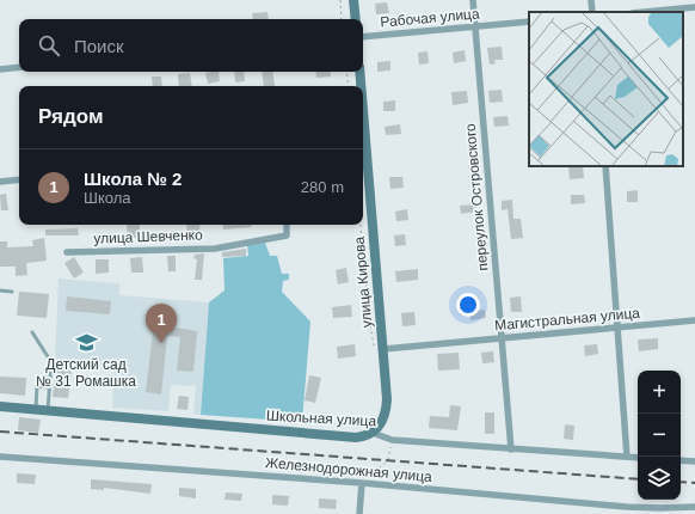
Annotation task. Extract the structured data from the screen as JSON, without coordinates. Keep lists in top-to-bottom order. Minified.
{"streets":{"main road":["улица Кирова","Школьная улица"],"street":["Рабочая улица","переулок Островского","улица Шевченко","Магистральная улица","Железнодорожная улица"]},"crossings":[["Рабочая улица","переулок Островского"],["переулок Островского","Магистральная улица"],["переулок Островского","Школьная улица"],["улица Кирова","Магистральная улица"],["улица Кирова","Школьная улица"]],"places":{"school or university":["Детский сад № 31 Ромашка"]},"page":{"search":"Поиск","heading":"Рядом","list":[{"mark":"1","name":"Школа № 2","note":"Школа","value":"280 m"}],"pins":"1","map_buttons":["+","−"]}}
